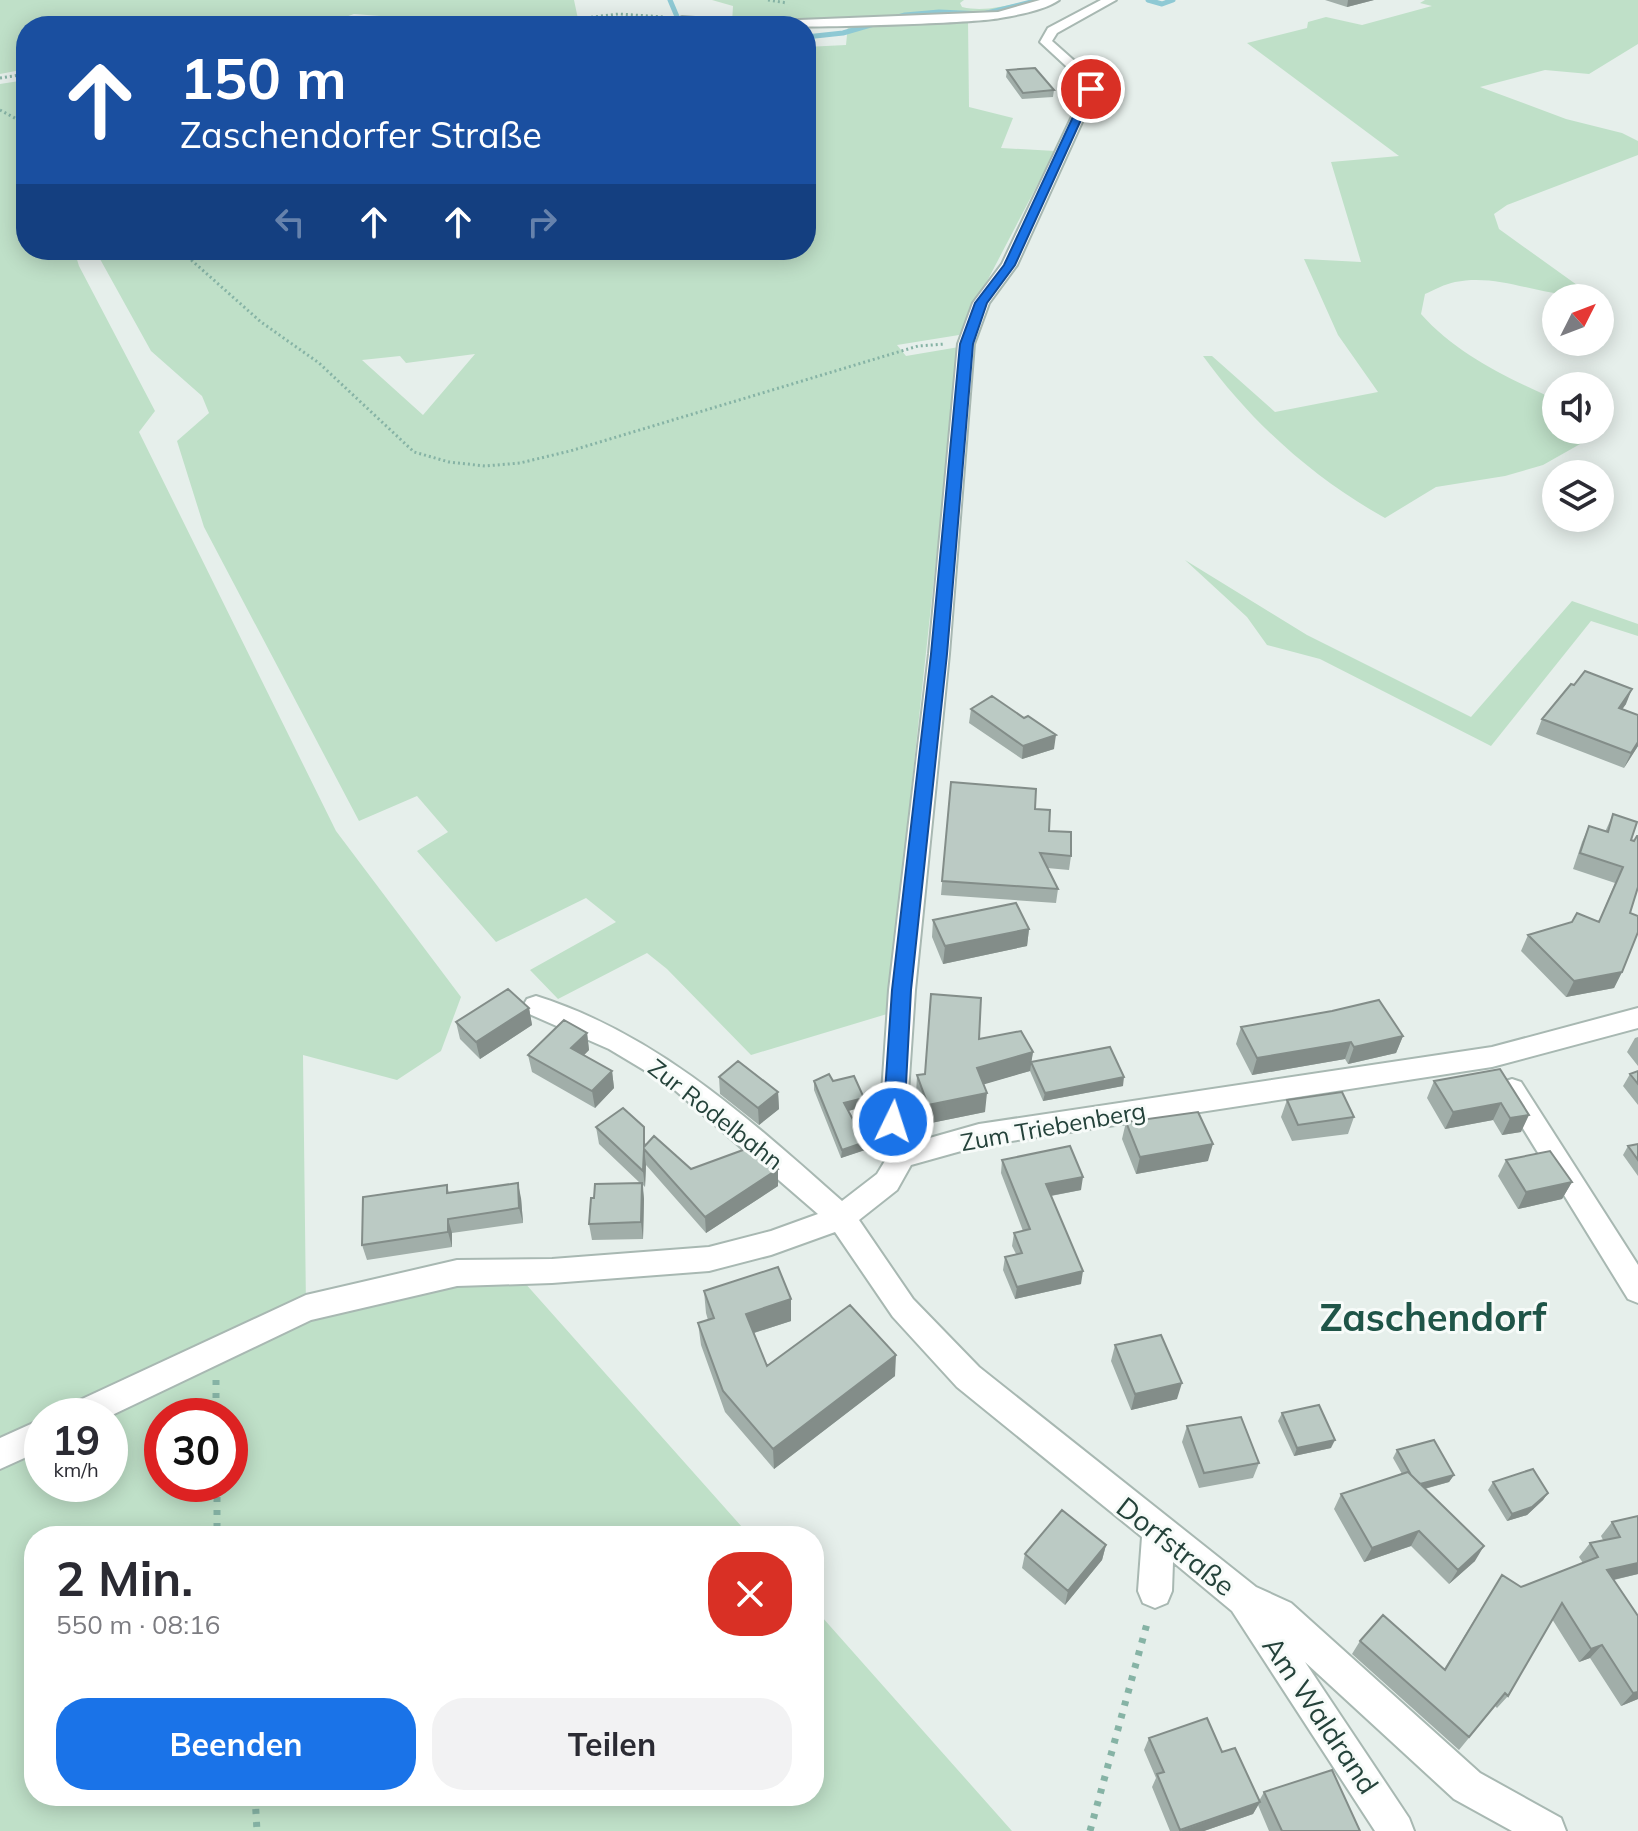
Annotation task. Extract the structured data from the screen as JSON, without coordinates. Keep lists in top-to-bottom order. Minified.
{"streets":{"street":["Zur Rodelbahn","Zum Triebenberg","Dorfstraße","Am Waldrand"]},"crossings":[["Zur Rodelbahn","Dorfstraße"],["Dorfstraße","Am Waldrand"]],"districts":["Zaschendorf"],"north":"top right","page":{"turn":["150 m","Zaschendorfer Straße"],"speed":"19 km/h","limit":"30","heading":["2 Min.","550 m · 08:16"],"buttons":["Beenden","Teilen"]}}
